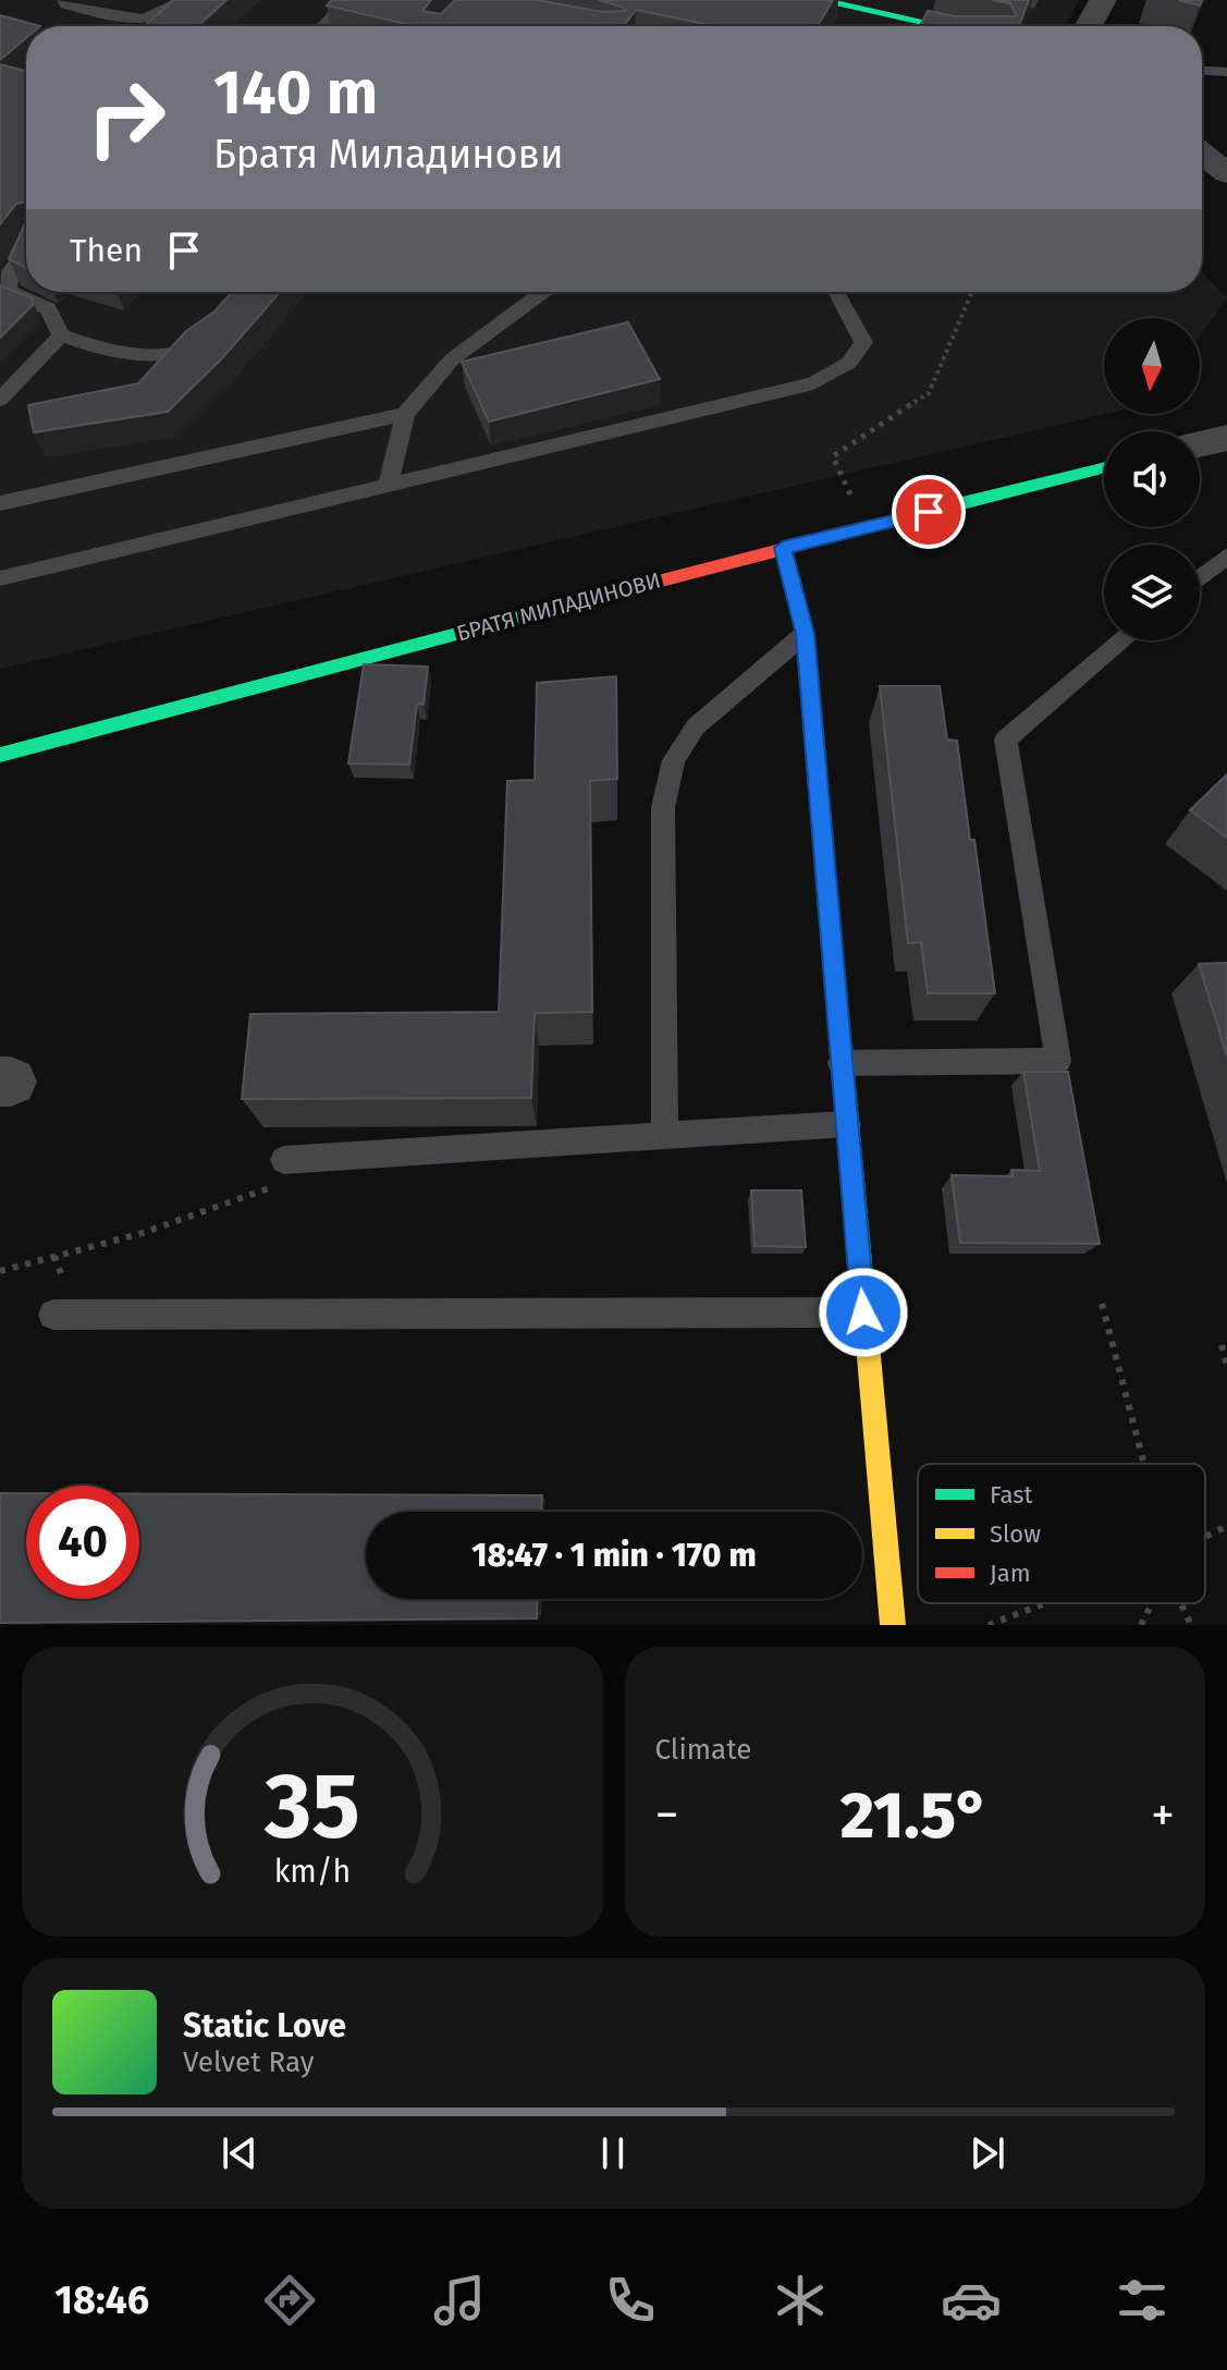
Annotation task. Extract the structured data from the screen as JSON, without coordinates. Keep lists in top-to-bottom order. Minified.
{"streets":{"street":["БРАТЯ МИЛАДИНОВИ"]},"legend":["Fast","Slow","Jam"],"north":"bottom","page":{"turn":["140 m","Братя Миладинови"],"then":"Then","limit":"40","trip":"18:47 · 1 min · 170 m","tile":"Climate","heat":["−","21.5°","+"],"song":["Static Love","Velvet Ray"],"tabs":"18:46","gauge":["35","km/h"]}}
